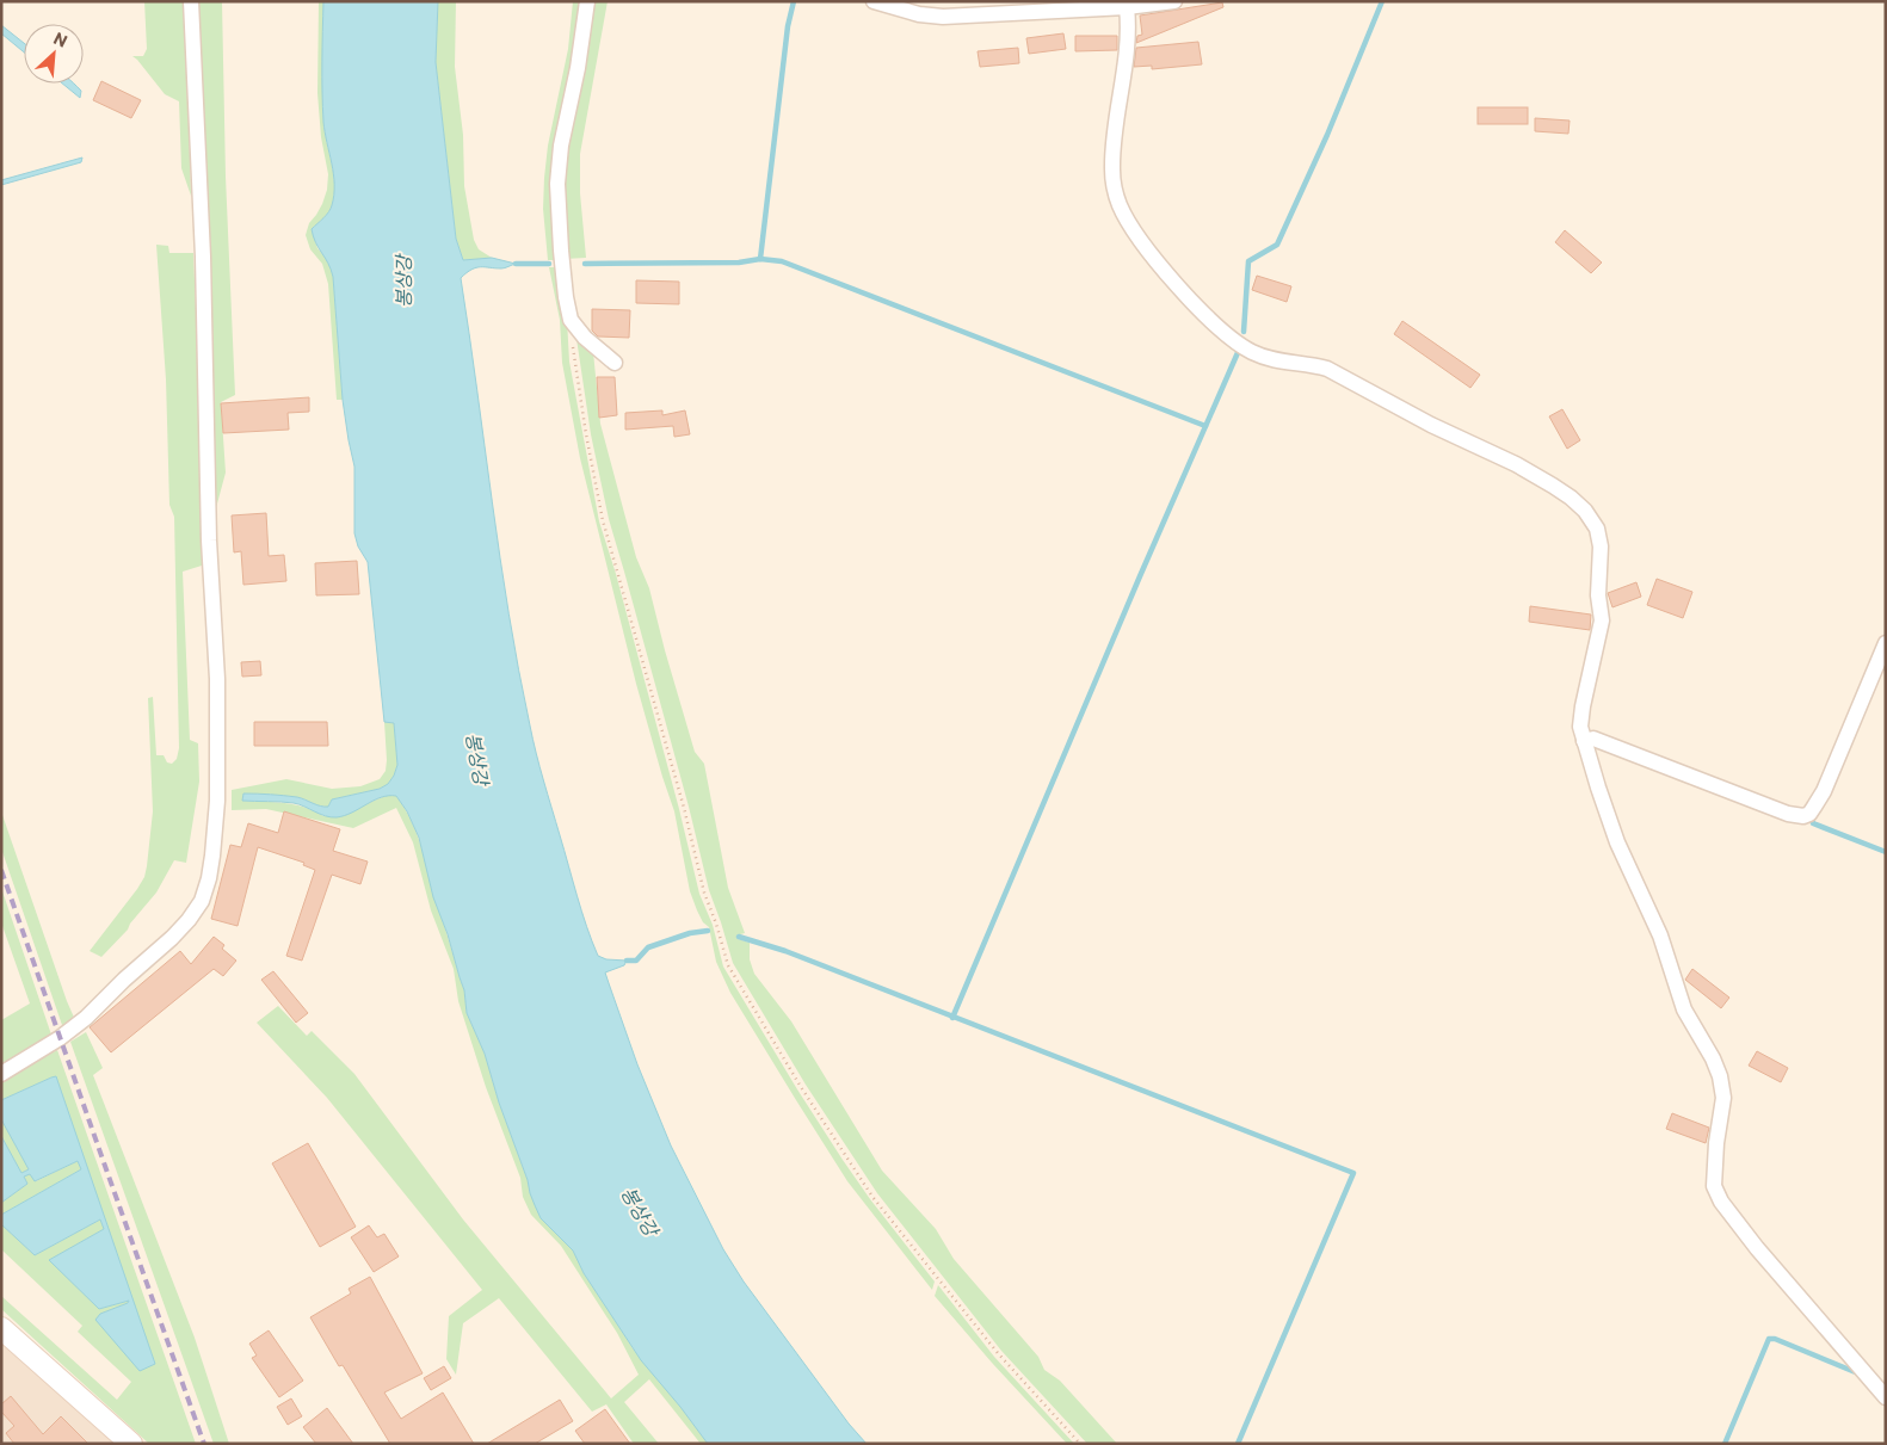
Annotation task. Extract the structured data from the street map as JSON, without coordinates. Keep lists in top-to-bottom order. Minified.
{"water":["봉상강"],"north":"top right"}
